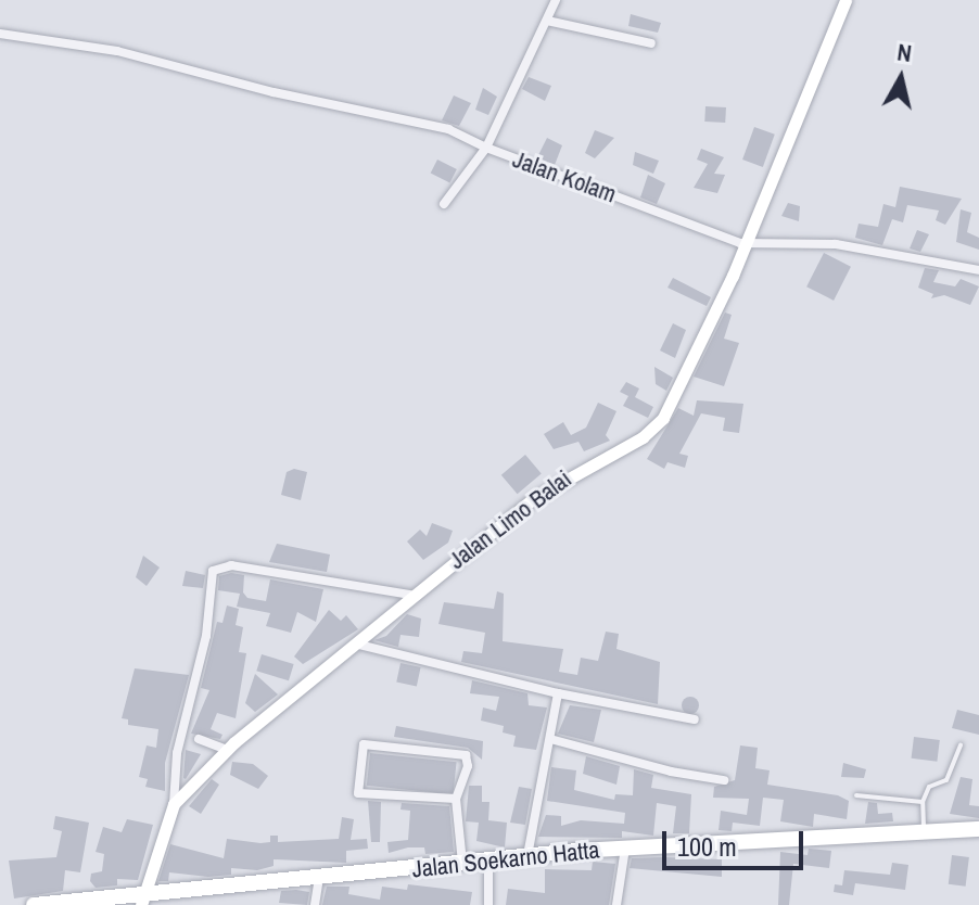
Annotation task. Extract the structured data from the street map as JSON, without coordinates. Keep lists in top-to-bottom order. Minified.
{"streets":{"highway":["Jalan Soekarno Hatta"],"street":["Jalan Kolam","Jalan Limo Balai"]},"crossings":[["Jalan Kolam","Jalan Limo Balai"],["Jalan Limo Balai","Jalan Soekarno Hatta"]],"scale_bar":"100 m","north":"top"}
